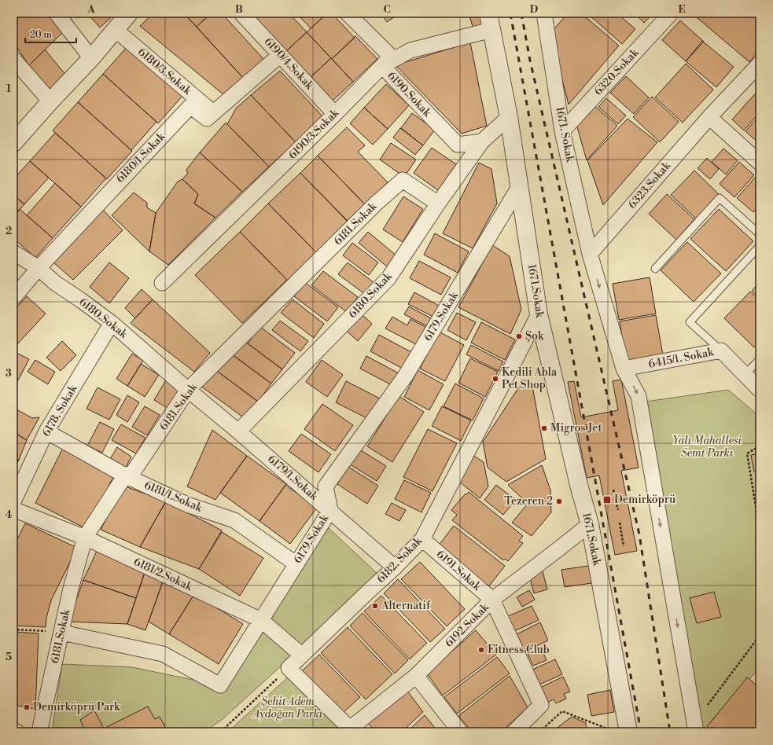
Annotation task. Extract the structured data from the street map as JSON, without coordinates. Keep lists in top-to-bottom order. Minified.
{"streets":{"street":["6190/4.Sokak","6180/3.Sokak","6320.Sokak","6190.Sokak","6190/3.Sokak","1671. Sokak","6180/1.Sokak","6323.Sokak","6181.Sokak","1671.Sokak","6180.Sokak","6179.Sokak","6415/1. Sokak","6178. Sokak","6179/1.Sokak","6181/1.Sokak","6182. Sokak","6191.Sokak","6181/2.Sokak","6192.Sokak"]},"crossings":[["6190/4.Sokak","6190/3.Sokak"],["6180/3.Sokak","6180/1.Sokak"],["6320.Sokak","1671. Sokak"],["6190.Sokak","6190/3.Sokak"],["6190.Sokak","6180.Sokak"],["6190/3.Sokak","1671.Sokak"],["1671. Sokak","6323.Sokak"],["6180/1.Sokak","6180.Sokak"],["6181.Sokak","6180.Sokak"],["6181.Sokak","6179.Sokak"],["6181.Sokak","6179/1.Sokak"],["6181.Sokak","6181/1.Sokak"],["6181.Sokak","6181/2.Sokak"],["1671.Sokak","6180.Sokak"],["1671.Sokak","6179.Sokak"],["1671.Sokak","6182. Sokak"],["1671.Sokak","6192.Sokak"],["6180.Sokak","6178. Sokak"],["6180.Sokak","6179/1.Sokak"],["6179.Sokak","6179/1.Sokak"],["6179.Sokak","6181/1.Sokak"],["6179.Sokak","6181/2.Sokak"],["6178. Sokak","6181/1.Sokak"],["6179/1.Sokak","6182. Sokak"],["6182. Sokak","6191.Sokak"],["6182. Sokak","6181/2.Sokak"],["6191.Sokak","6192.Sokak"]],"parks":["Yalı Mahallesi Semt Parkı","Şehit Adem Aydoğan Parkı"],"places":{"other":["Şok","Kedili Abla Pet Shop","Migros Jet","Tezeren 2","Alternatif","Fitness Club","Demirköprü Park"],"transit":["Demirköprü"]},"scale_bar":"20 m","grid":{"columns":["A","B","C","D","E"],"rows":["1","2","3","4","5"]}}
